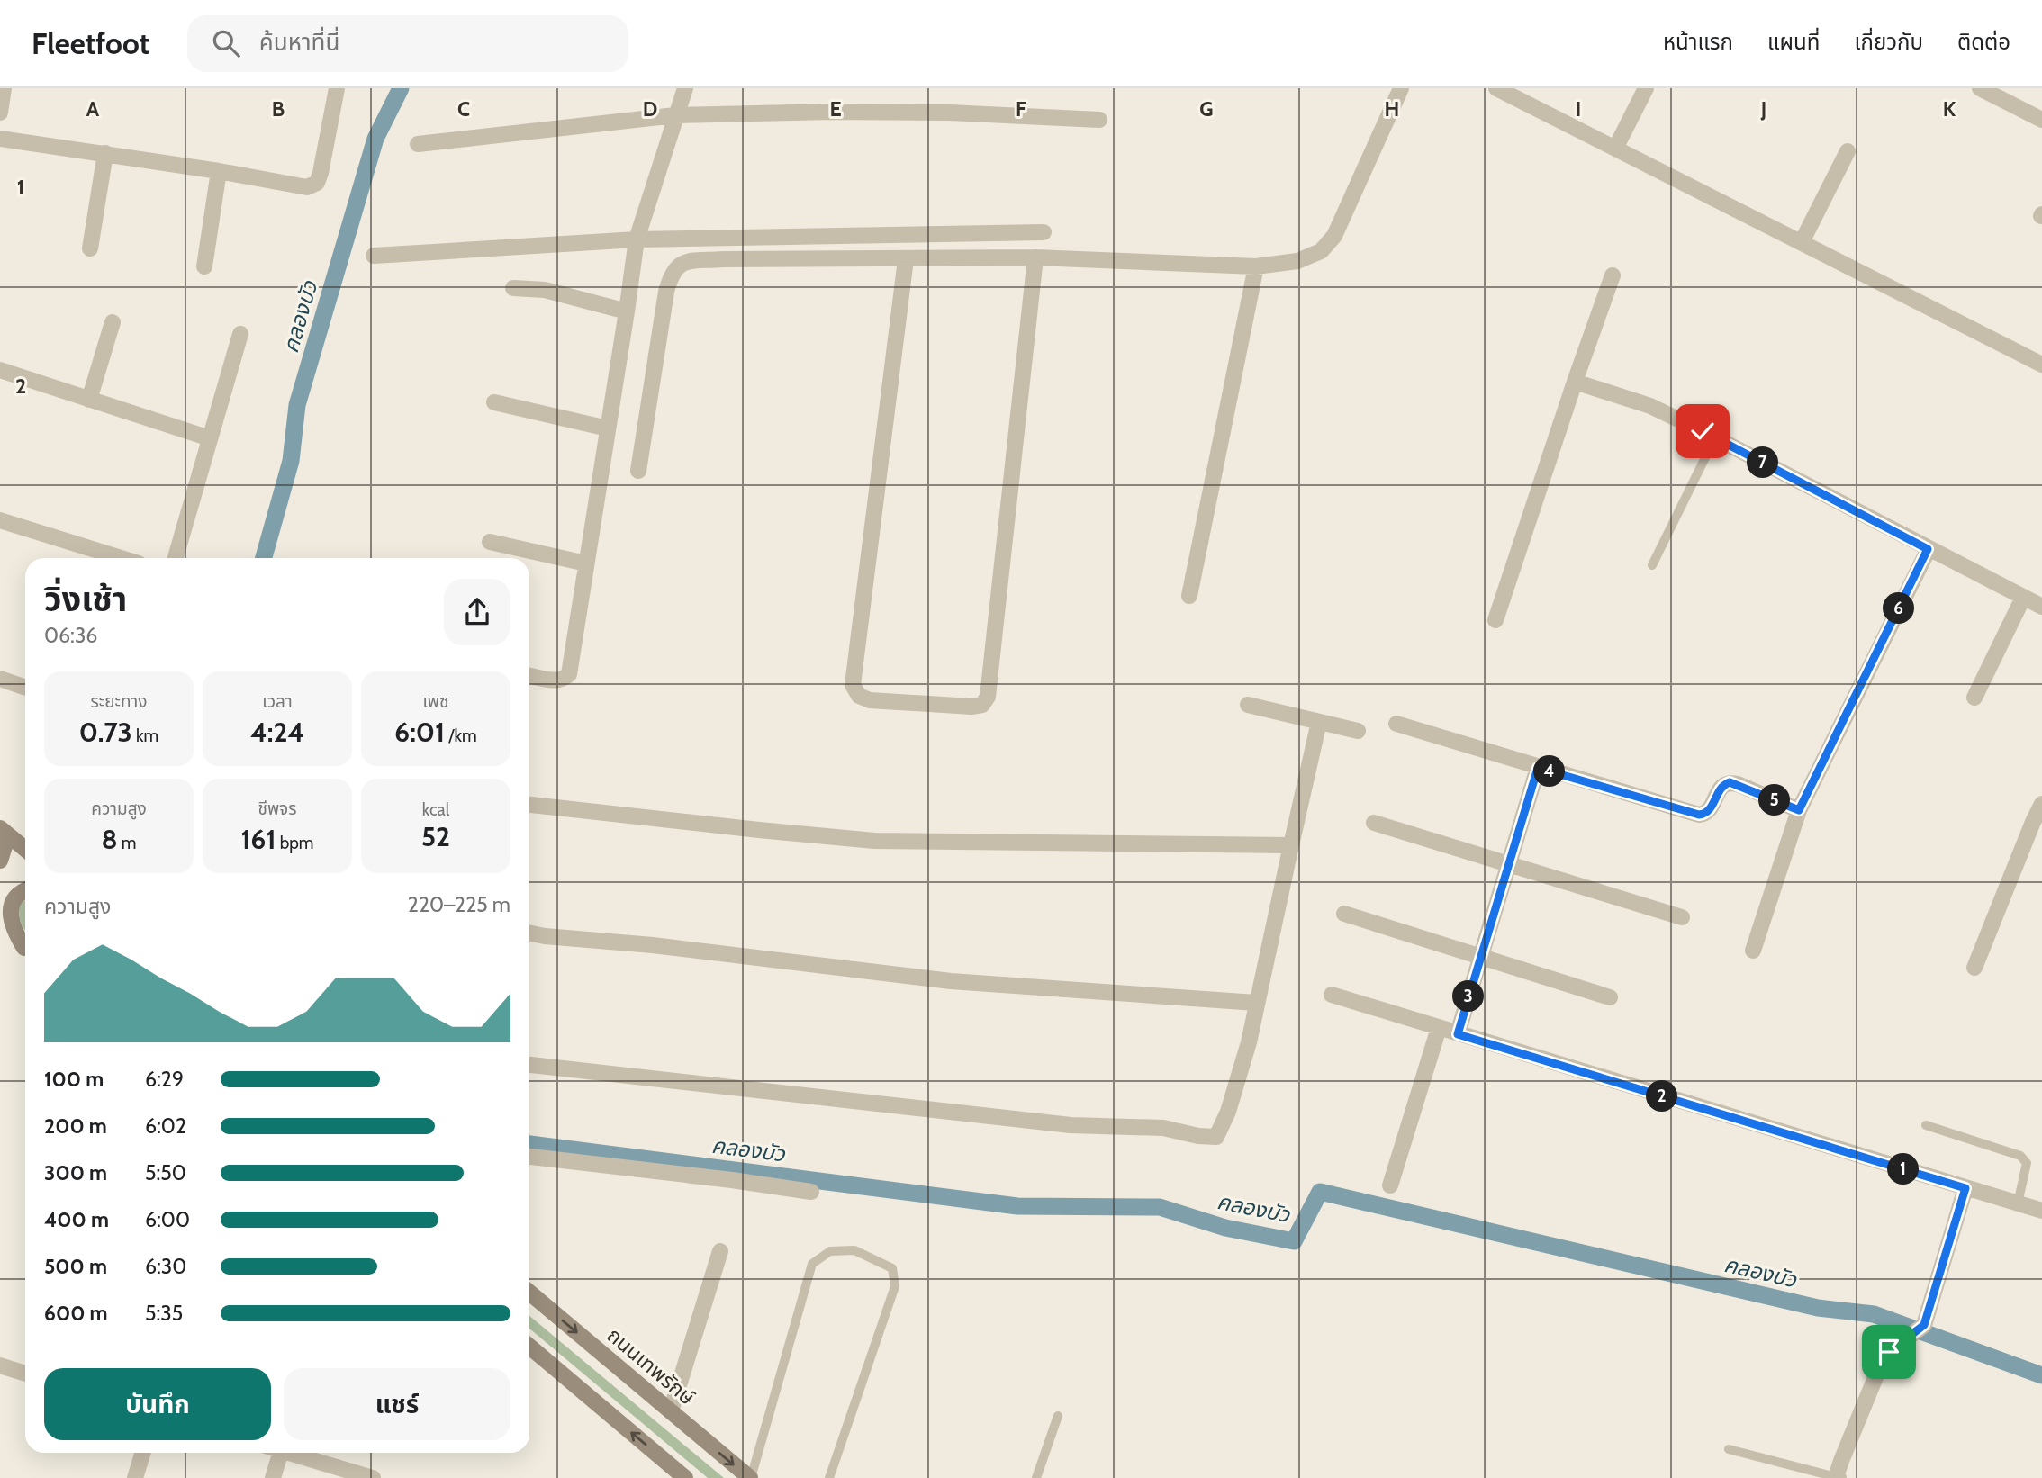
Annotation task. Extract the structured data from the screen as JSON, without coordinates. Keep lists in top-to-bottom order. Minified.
{"streets":{"main road":["ถนนเทพรักษ์"]},"water":["คลองบัว"],"page":{"header":"Fleetfoot","search":"ค้นหาที่นี่","nav":["หน้าแรก","แผนที่","เกี่ยวกับ","ติดต่อ"],"pins":["7","6","4","5","3","2","1"],"heading":["วิ่งเช้า","06:36"],"stats":[["ระยะทาง","0.73 km"],["เวลา","4:24"],["เพซ","6:01 /km"],["ความสูง","8 m"],["ชีพจร","161 bpm"],["kcal","52"]],"chart":["ความสูง","220–225 m"],"list":[{"name":"100 m","note":"6:29"},{"name":"200 m","note":"6:02"},{"name":"300 m","note":"5:50"},{"name":"400 m","note":"6:00"},{"name":"500 m","note":"6:30"},{"name":"600 m","note":"5:35"}],"buttons":["บันทึก","แชร์"]},"grid":{"columns":["A","B","C","D","E","F","G","H","I","J","K"],"rows":["1","2"]}}
